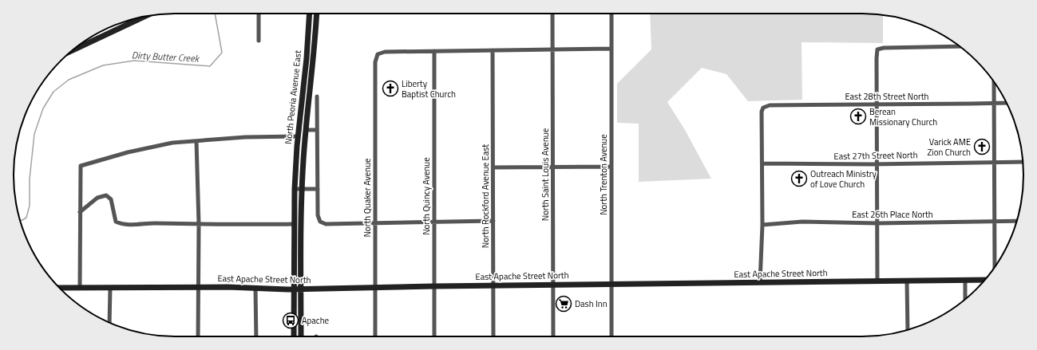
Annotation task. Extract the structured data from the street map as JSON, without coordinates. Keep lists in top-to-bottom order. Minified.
{"streets":{"main road":["North Peoria Avenue East","East Apache Street North"],"street":["East 28th Street North","East 27th Street North","North Saint Louis Avenue","North Trenton Avenue","North Quincy Avenue","North Rockford Avenue East","North Quaker Avenue","East 26th Place North"]},"crossings":[["East 28th Street North","East 27th Street North"],["North Peoria Avenue East","East Apache Street North"],["North Saint Louis Avenue","East Apache Street North"],["North Trenton Avenue","East Apache Street North"],["North Quincy Avenue","North Quaker Avenue"],["North Quincy Avenue","East Apache Street North"],["North Rockford Avenue East","East Apache Street North"],["North Quaker Avenue","East Apache Street North"]],"water":["Dirty Butter Creek"],"places":{"church":["Liberty Baptist Church","Berean Missionary Church","Varick AME Zion Church","Outreach Ministry of Love Church"],"supermarket":["Dash Inn"],"bus stop":["Apache"]}}
